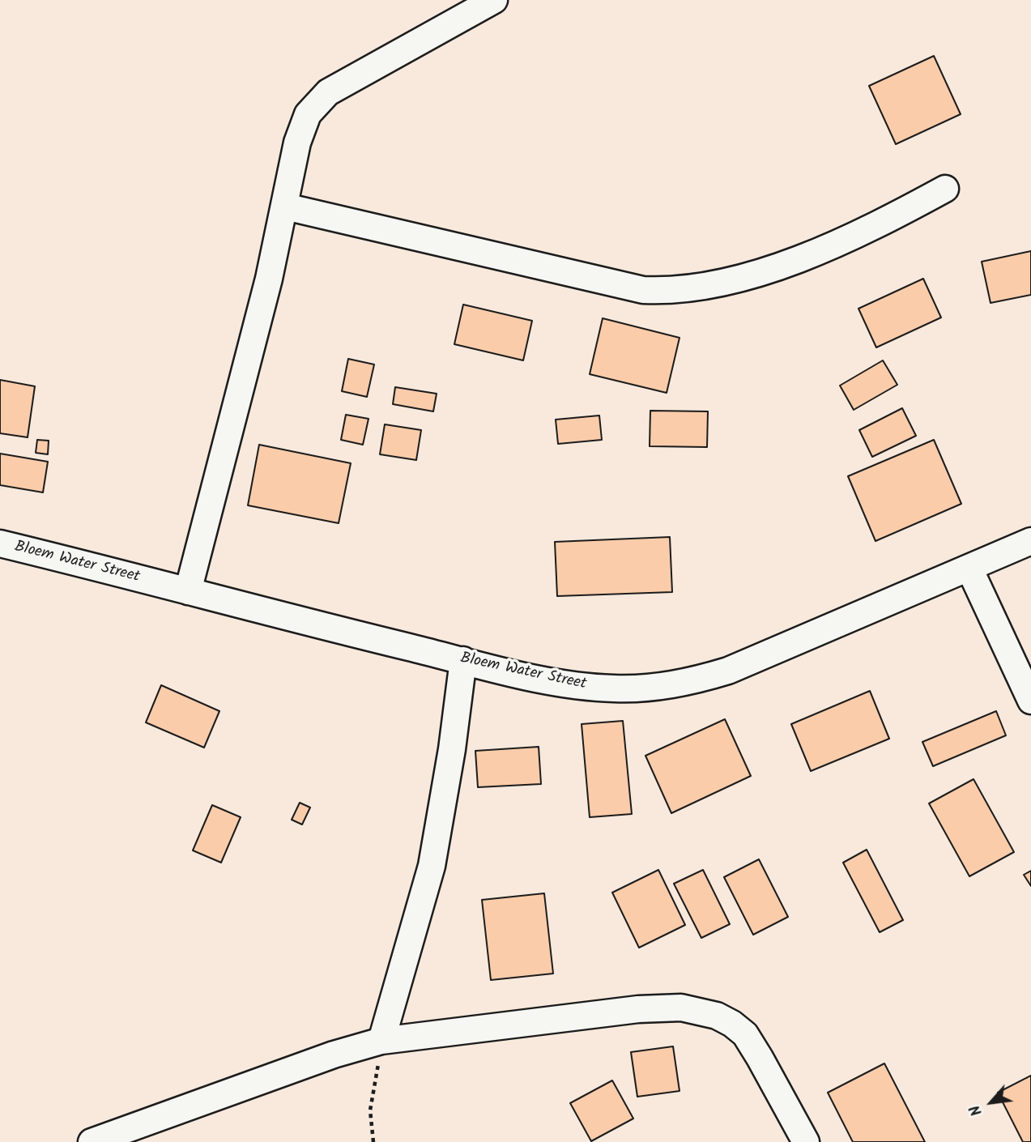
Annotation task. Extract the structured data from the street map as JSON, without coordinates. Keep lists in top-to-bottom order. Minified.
{"streets":{"street":["Bloem Water Street"]},"north":"bottom left"}
